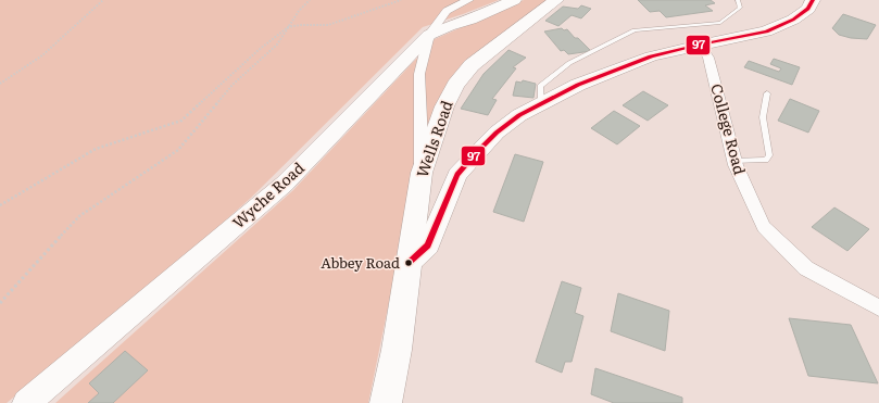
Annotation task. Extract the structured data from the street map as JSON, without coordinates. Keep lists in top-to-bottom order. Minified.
{"streets":{"highway":["Wells Road"],"street":["College Road","Wyche Road"]},"places":["Abbey Road"],"lines":["transit line 97"]}
